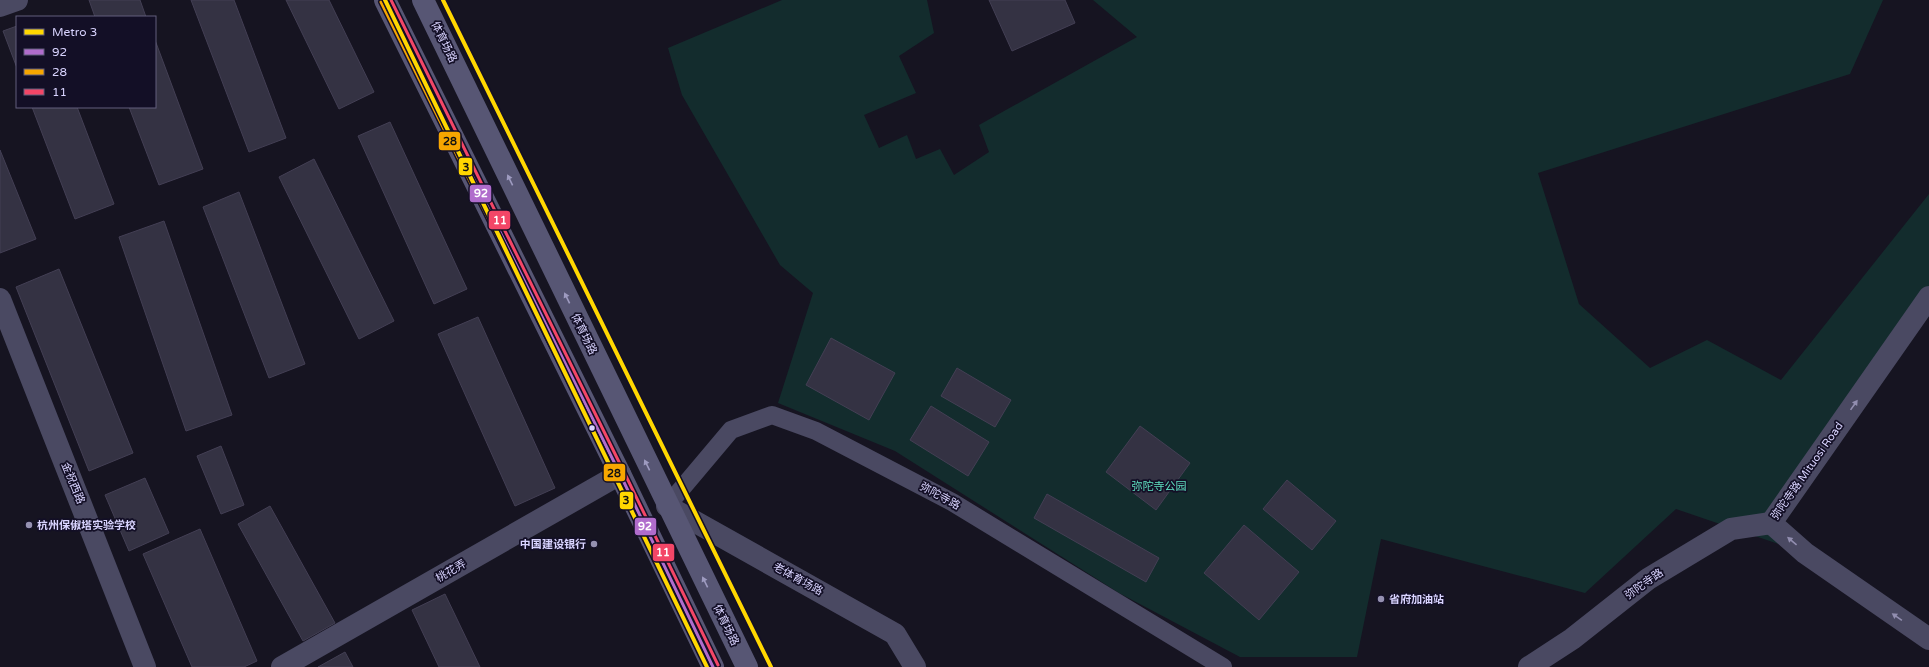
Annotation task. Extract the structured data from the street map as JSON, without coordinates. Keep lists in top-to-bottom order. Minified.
{"streets":{"main road":["体育场路"],"street":["弥陀寺路 Mituosi Road","金祝西路","弥陀寺路","桃花弄","老体育场路"]},"crossings":[["体育场路","弥陀寺路"],["体育场路","老体育场路"],["弥陀寺路 Mituosi Road","弥陀寺路"],["弥陀寺路","老体育场路"]],"parks":["弥陀寺公园"],"places":["杭州保俶塔实验学校","中国建设银行","省府加油站"],"lines":["metro line 3","transit line 92","transit line 11","transit line 28"],"legend":["Metro 3","92","28","11"]}
